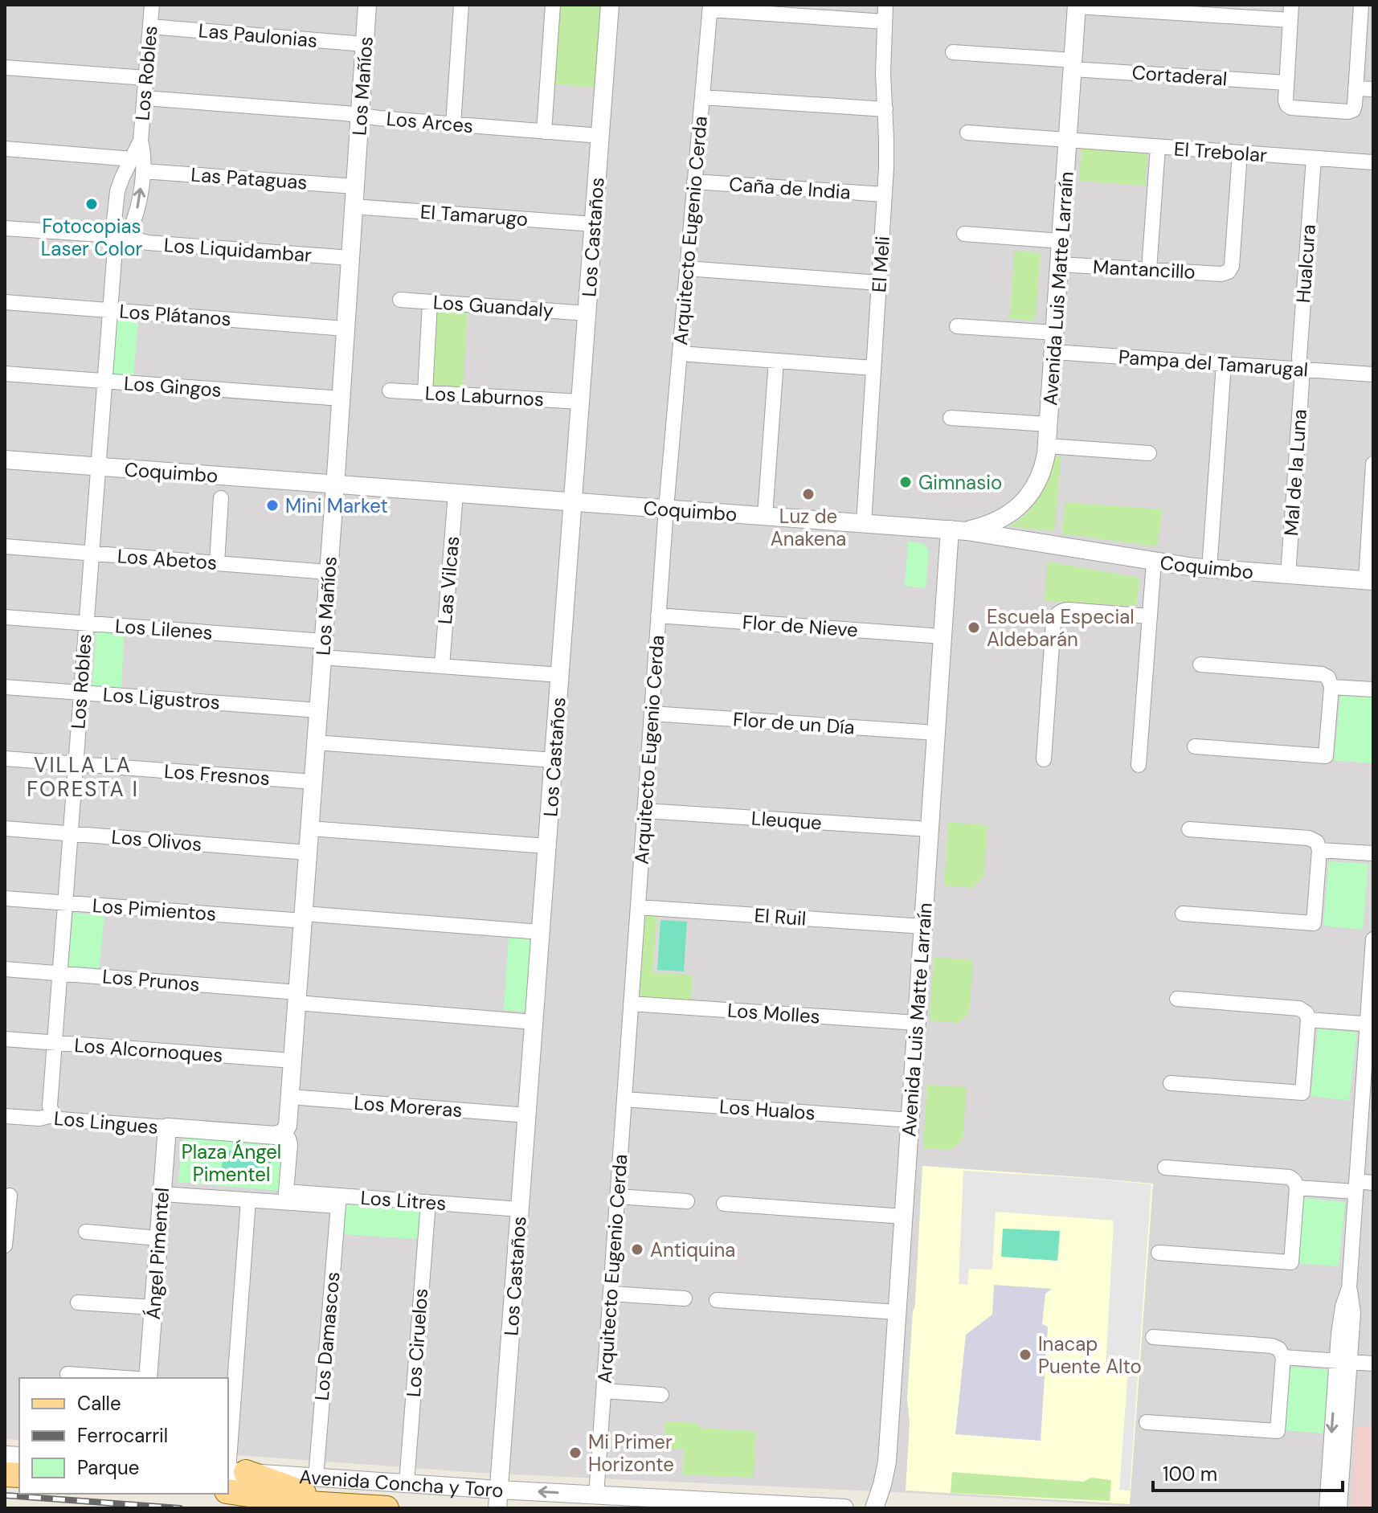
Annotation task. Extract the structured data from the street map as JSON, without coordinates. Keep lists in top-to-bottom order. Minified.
{"streets":{"main road":["Avenida Concha y Toro"],"street":["Las Paulonias","Los Robles","Cortaderal","Los Mañíos","Los Arces","El Trebolar","Las Pataguas","Caña de India","El Tamarugo","Arquitecto Eugenio Cerda","Los Castaños","Los Liquidambar","Hualcura","El Meli","Mantancillo","Avenida Luis Matte Larraín","Los Guandaly","Los Plátanos","Pampa del Tamarugal","Los Gingos","Los Laburnos","Coquimbo","Mal de la Luna","Los Abetos","Las Vilcas","Flor de Nieve","Los Lilenes","Los Ligustros","Flor de un Día","Los Fresnos","Lleuque","Los Olivos","Los Pimientos","El Ruil","Los Prunos","Los Molles","Los Alcornoques","Los Moreras","Los Hualos","Los Lingues","Los Litres","Ángel Pimentel","Los Damascos","Los Ciruelos"]},"crossings":[["Las Paulonias","Los Robles"],["Las Paulonias","Los Mañíos"],["Los Robles","Los Arces"],["Los Robles","Las Pataguas"],["Los Robles","Los Liquidambar"],["Los Robles","Los Plátanos"],["Los Robles","Los Gingos"],["Los Robles","Coquimbo"],["Los Robles","Los Abetos"],["Los Robles","Los Lilenes"],["Los Robles","Los Ligustros"],["Los Robles","Los Fresnos"],["Los Robles","Los Olivos"],["Los Robles","Los Pimientos"],["Los Robles","Los Prunos"],["Los Robles","Los Alcornoques"],["Los Robles","Los Lingues"],["Cortaderal","Avenida Luis Matte Larraín"],["Los Mañíos","Los Arces"],["Los Mañíos","Las Pataguas"],["Los Mañíos","El Tamarugo"],["Los Mañíos","Los Liquidambar"],["Los Mañíos","Los Plátanos"],["Los Mañíos","Los Gingos"],["Los Mañíos","Coquimbo"],["Los Mañíos","Los Abetos"],["Los Mañíos","Los Lilenes"],["Los Mañíos","Los Ligustros"],["Los Mañíos","Los Fresnos"],["Los Mañíos","Los Olivos"],["Los Mañíos","Los Pimientos"],["Los Mañíos","Los Prunos"],["Los Mañíos","Los Alcornoques"],["Los Mañíos","Los Moreras"],["Los Mañíos","Los Lingues"],["Los Mañíos","Los Litres"],["Los Arces","Los Castaños"],["El Trebolar","Hualcura"],["El Trebolar","Mantancillo"],["El Trebolar","Avenida Luis Matte Larraín"],["Caña de India","Arquitecto Eugenio Cerda"],["Caña de India","El Meli"],["El Tamarugo","Los Castaños"],["Arquitecto Eugenio Cerda","Coquimbo"],["Arquitecto Eugenio Cerda","Flor de Nieve"],["Arquitecto Eugenio Cerda","Flor de un Día"],["Arquitecto Eugenio Cerda","Lleuque"],["Arquitecto Eugenio Cerda","El Ruil"],["Arquitecto Eugenio Cerda","Los Molles"],["Arquitecto Eugenio Cerda","Los Hualos"],["Arquitecto Eugenio Cerda","Avenida Concha y Toro"],["Los Castaños","Los Guandaly"],["Los Castaños","Los Laburnos"],["Los Castaños","Coquimbo"],["Los Castaños","Los Lilenes"],["Los Castaños","Los Pimientos"],["Los Castaños","Los Prunos"],["Los Castaños","Los Moreras"],["Los Castaños","Los Litres"],["Los Castaños","Avenida Concha y Toro"],["Hualcura","Pampa del Tamarugal"],["Hualcura","Mal de la Luna"],["El Meli","Coquimbo"],["Mantancillo","Avenida Luis Matte Larraín"],["Avenida Luis Matte Larraín","Pampa del Tamarugal"],["Avenida Luis Matte Larraín","Coquimbo"],["Avenida Luis Matte Larraín","Flor de Nieve"],["Avenida Luis Matte Larraín","Flor de un Día"],["Avenida Luis Matte Larraín","Lleuque"],["Avenida Luis Matte Larraín","El Ruil"],["Avenida Luis Matte Larraín","Los Molles"],["Avenida Luis Matte Larraín","Los Hualos"],["Pampa del Tamarugal","Mal de la Luna"],["Coquimbo","Mal de la Luna"],["Coquimbo","Las Vilcas"],["Las Vilcas","Los Lilenes"],["Los Lingues","Ángel Pimentel"],["Los Litres","Ángel Pimentel"],["Los Litres","Los Damascos"],["Los Litres","Los Ciruelos"],["Los Damascos","Avenida Concha y Toro"],["Los Ciruelos","Avenida Concha y Toro"]],"districts":["VILLA LA FORESTA I"],"parks":["Plaza Ángel Pimentel"],"places":["Fotocopias Laser Color","Gimnasio","Luz de Anakena","Mini Market","Escuela Especial Aldebarán","Antiquina","Inacap Puente Alto","Mi Primer Horizonte"],"legend":["Calle","Ferrocarril","Parque"],"scale_bar":"100 m"}
